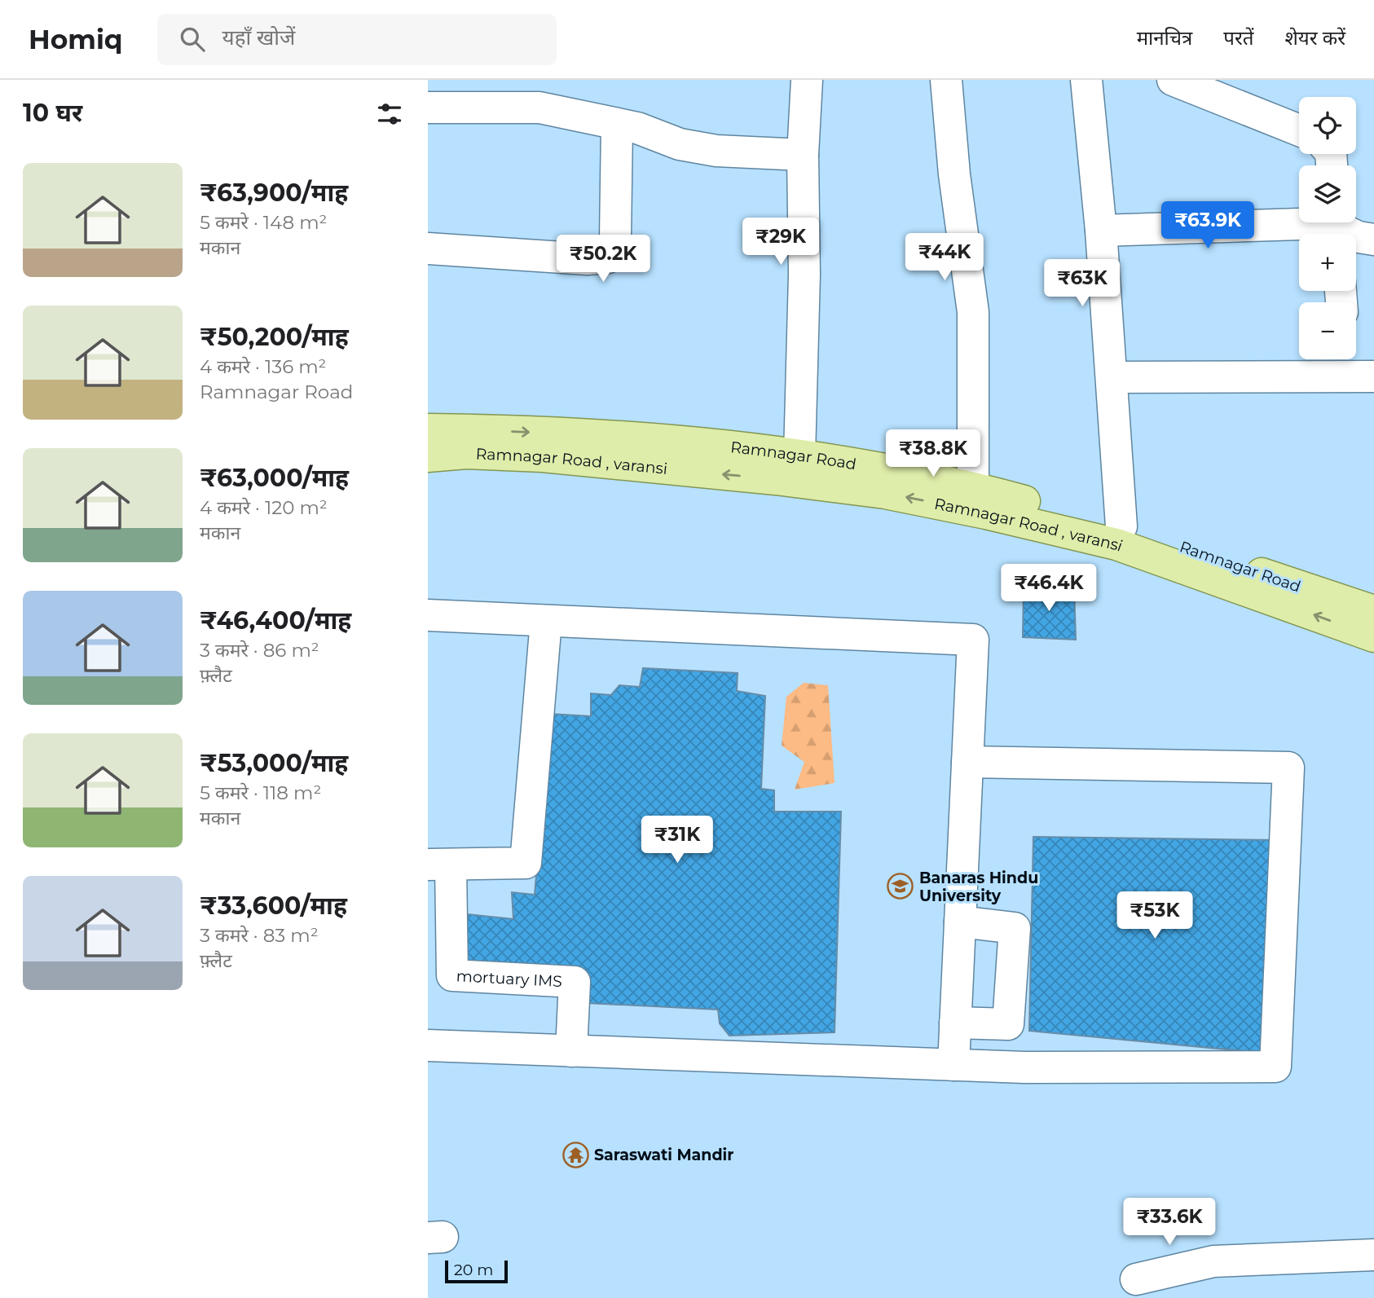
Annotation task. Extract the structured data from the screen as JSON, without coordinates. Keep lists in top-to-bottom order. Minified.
{"streets":{"main road":["Ramnagar Road","Ramnagar Road , varansi"],"street":["mortuary IMS"]},"crossings":[["Ramnagar Road","Ramnagar Road , varansi"]],"one_way":["Ramnagar Road , varansi"],"places":{"school or university":["Banaras Hindu University"],"temple":["Saraswati Mandir"]},"scale_bar":"20 m","page":{"header":"Homiq","search":"यहाँ खोजें","nav":["मानचित्र","परतें","शेयर करें"],"heading":"10 घर","map_buttons":["+","−"],"list":[{"name":"₹63,900/माह","note":"5 कमरे · 148 m² · मकान"},{"name":"₹50,200/माह","note":"4 कमरे · 136 m² · Ramnagar Road"},{"name":"₹63,000/माह","note":"4 कमरे · 120 m² · मकान"},{"name":"₹46,400/माह","note":"3 कमरे · 86 m² · फ़्लैट"},{"name":"₹53,000/माह","note":"5 कमरे · 118 m² · मकान"},{"name":"₹33,600/माह","note":"3 कमरे · 83 m² · फ़्लैट"}],"price":["₹63.9K","₹29K","₹44K","₹50.2K","₹63K","₹38.8K","₹46.4K","₹31K","₹53K","₹33.6K"],"scale":"20 m"}}
